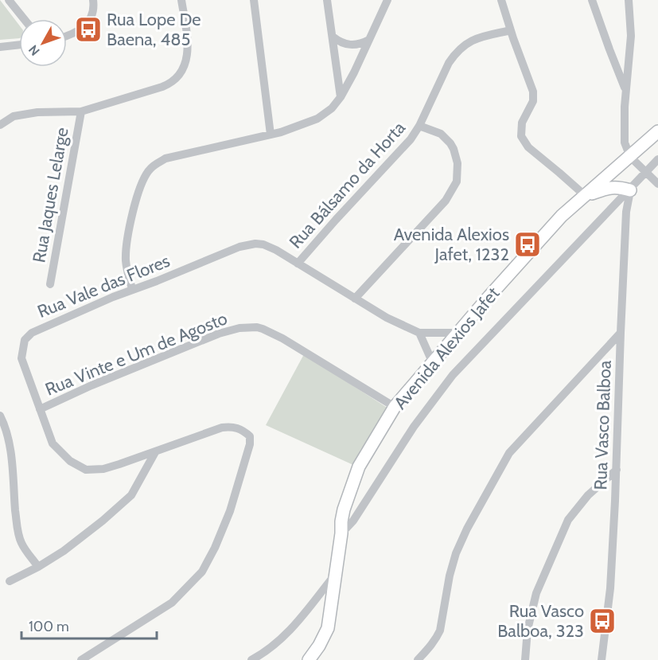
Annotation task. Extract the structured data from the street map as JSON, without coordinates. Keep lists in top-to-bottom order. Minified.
{"streets":{"main road":["Avenida Alexios Jafet"],"street":["Rua Bálsamo da Horta","Rua Jaques Lelarge","Rua Vale das Flores","Rua Vinte e Um de Agosto","Rua Vasco Balboa"]},"crossings":[["Rua Bálsamo da Horta","Rua Vale das Flores"],["Rua Vale das Flores","Avenida Alexios Jafet"],["Rua Vale das Flores","Rua Vinte e Um de Agosto"],["Avenida Alexios Jafet","Rua Vinte e Um de Agosto"],["Avenida Alexios Jafet","Rua Vasco Balboa"]],"places":{"bus stop":["Rua Lope De Baena, 485","Avenida Alexios Jafet, 1232","Rua Vasco Balboa, 323"]},"scale_bar":"100 m","north":"bottom left"}
